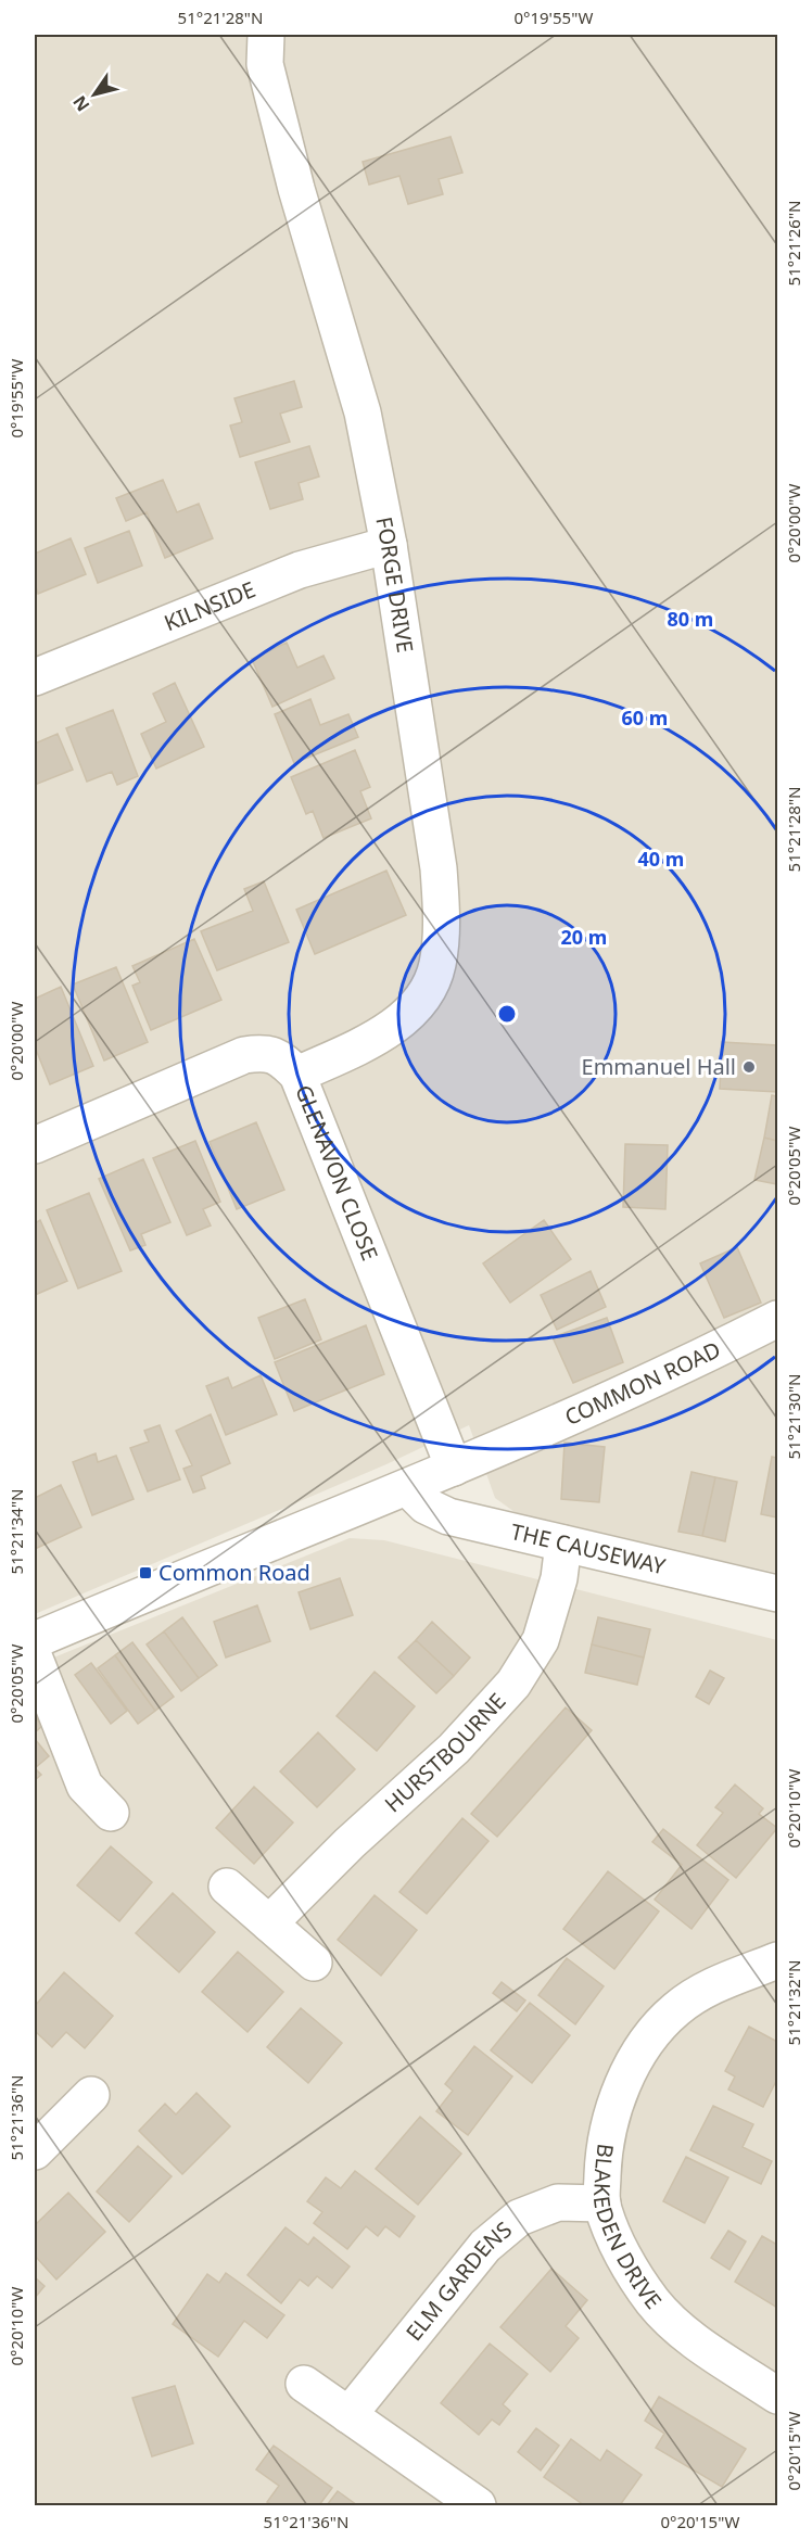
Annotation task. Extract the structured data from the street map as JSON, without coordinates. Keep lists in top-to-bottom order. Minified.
{"streets":{"street":["FORGE DRIVE","KILNSIDE","GLENAVON CLOSE","COMMON ROAD","THE CAUSEWAY","HURSTBOURNE","BLAKEDEN DRIVE","ELM GARDENS"]},"crossings":[["FORGE DRIVE","KILNSIDE"],["FORGE DRIVE","GLENAVON CLOSE"],["GLENAVON CLOSE","COMMON ROAD"],["COMMON ROAD","THE CAUSEWAY"],["THE CAUSEWAY","HURSTBOURNE"],["BLAKEDEN DRIVE","ELM GARDENS"]],"places":{"other":["Emmanuel Hall"],"transit":["Common Road"]},"north":"bottom left","coordinates":["51°21'28\"N","0°19'55\"W","51°21'26\"N","0°20'00\"W","0°20'05\"W","51°21'30\"N","51°21'34\"N","0°20'10\"W","51°21'32\"N","51°21'36\"N","0°20'15\"W"],"rings":["80 m","60 m","40 m","20 m"]}
